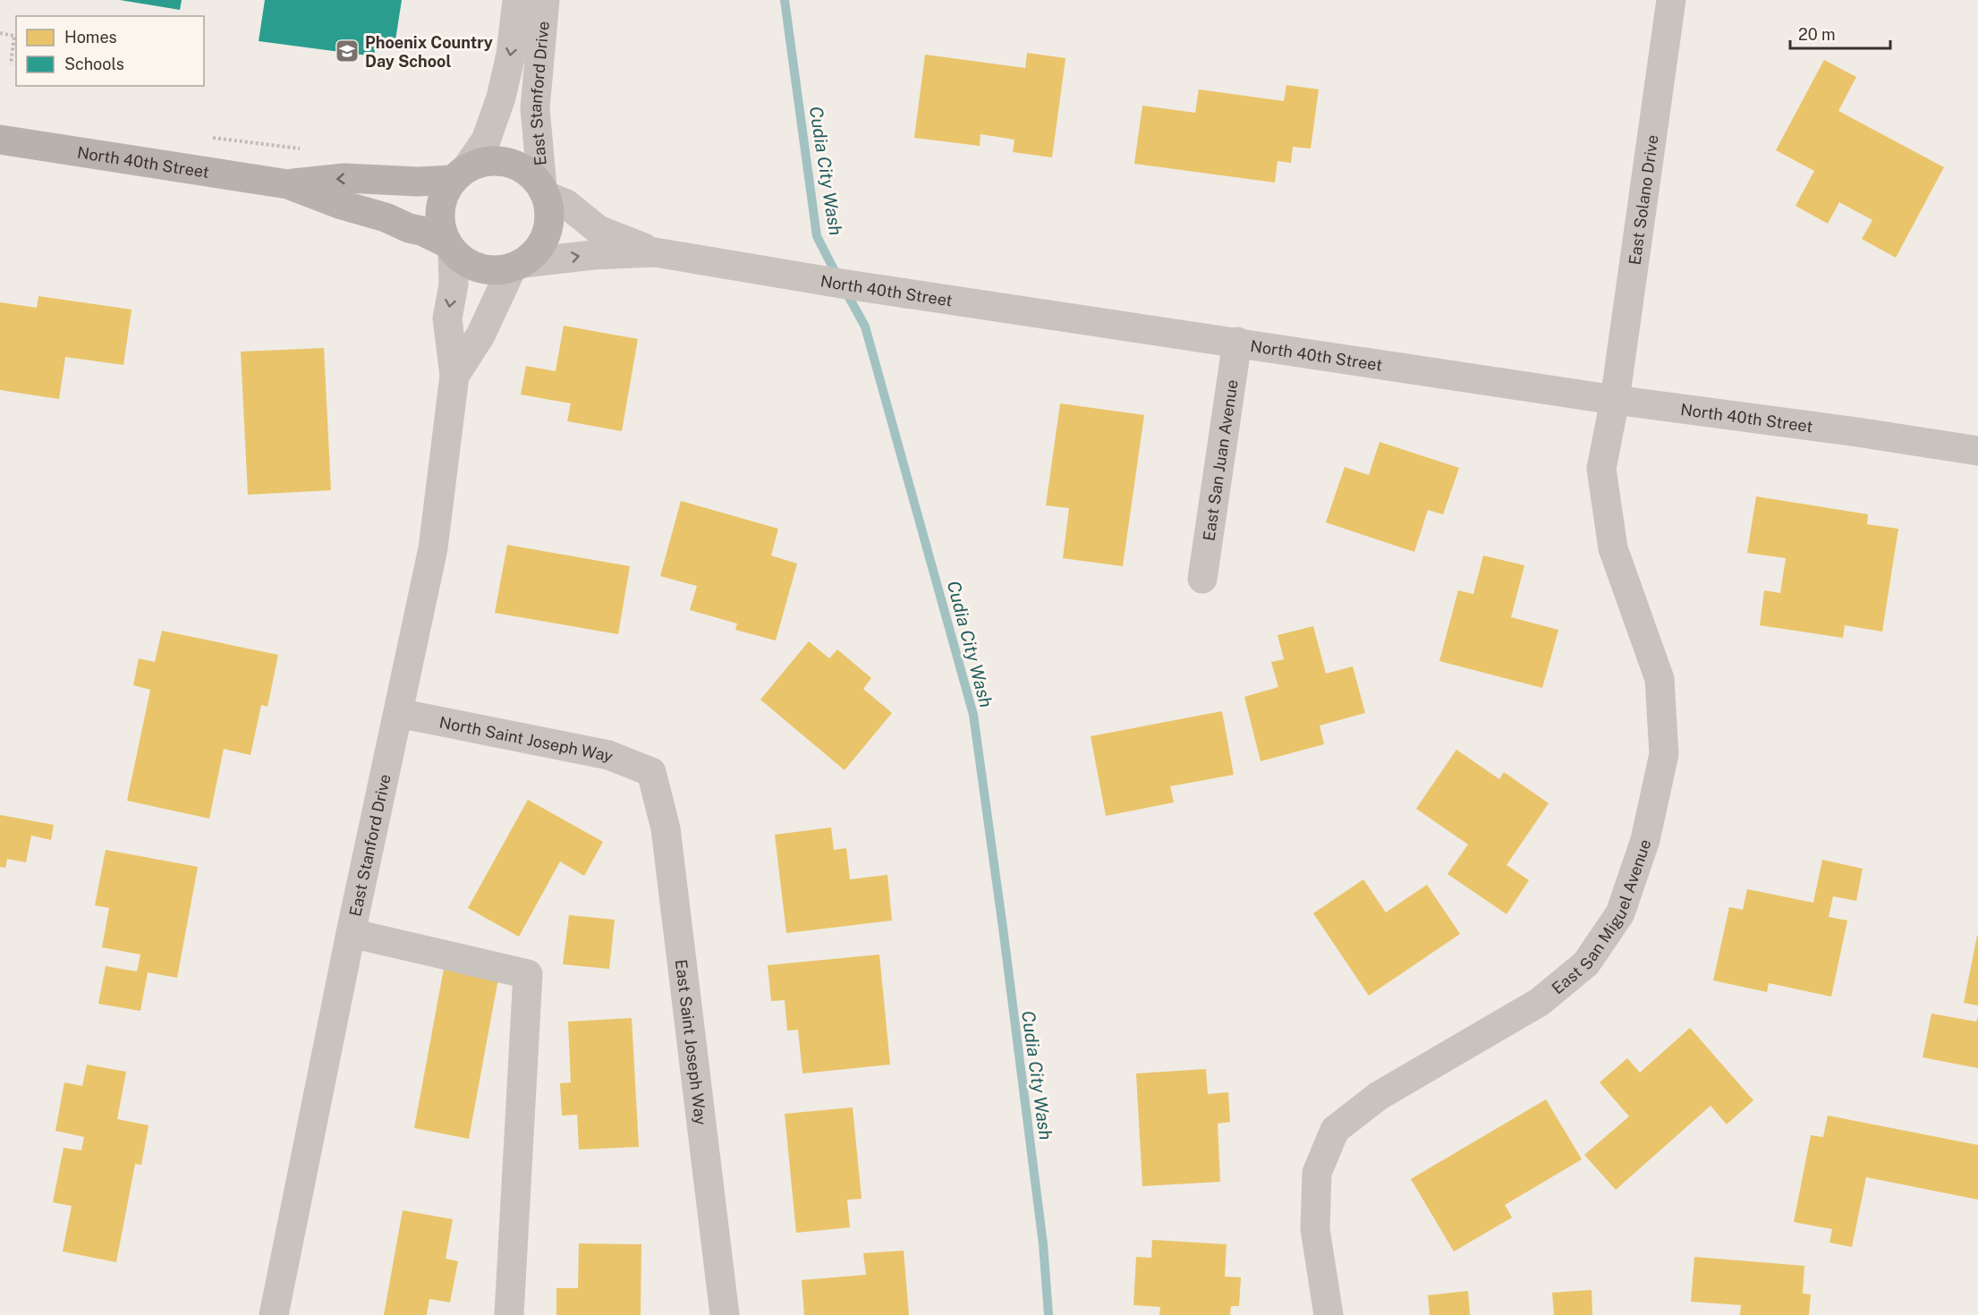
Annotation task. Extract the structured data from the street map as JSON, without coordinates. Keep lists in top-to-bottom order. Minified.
{"streets":{"main road":["North 40th Street"],"street":["East Stanford Drive","East Solano Drive","East San Juan Avenue","North Saint Joseph Way","East San Miguel Avenue","East Saint Joseph Way"]},"crossings":[["East Stanford Drive","North 40th Street"],["East Stanford Drive","North Saint Joseph Way"],["North 40th Street","East Solano Drive"],["North 40th Street","East San Juan Avenue"],["North 40th Street","East San Miguel Avenue"],["East Solano Drive","East San Miguel Avenue"],["North Saint Joseph Way","East Saint Joseph Way"]],"water":["Cudia City Wash"],"places":{"school or university":["Phoenix Country Day School"]},"legend":["Homes","Schools"],"scale_bar":"20 m"}
